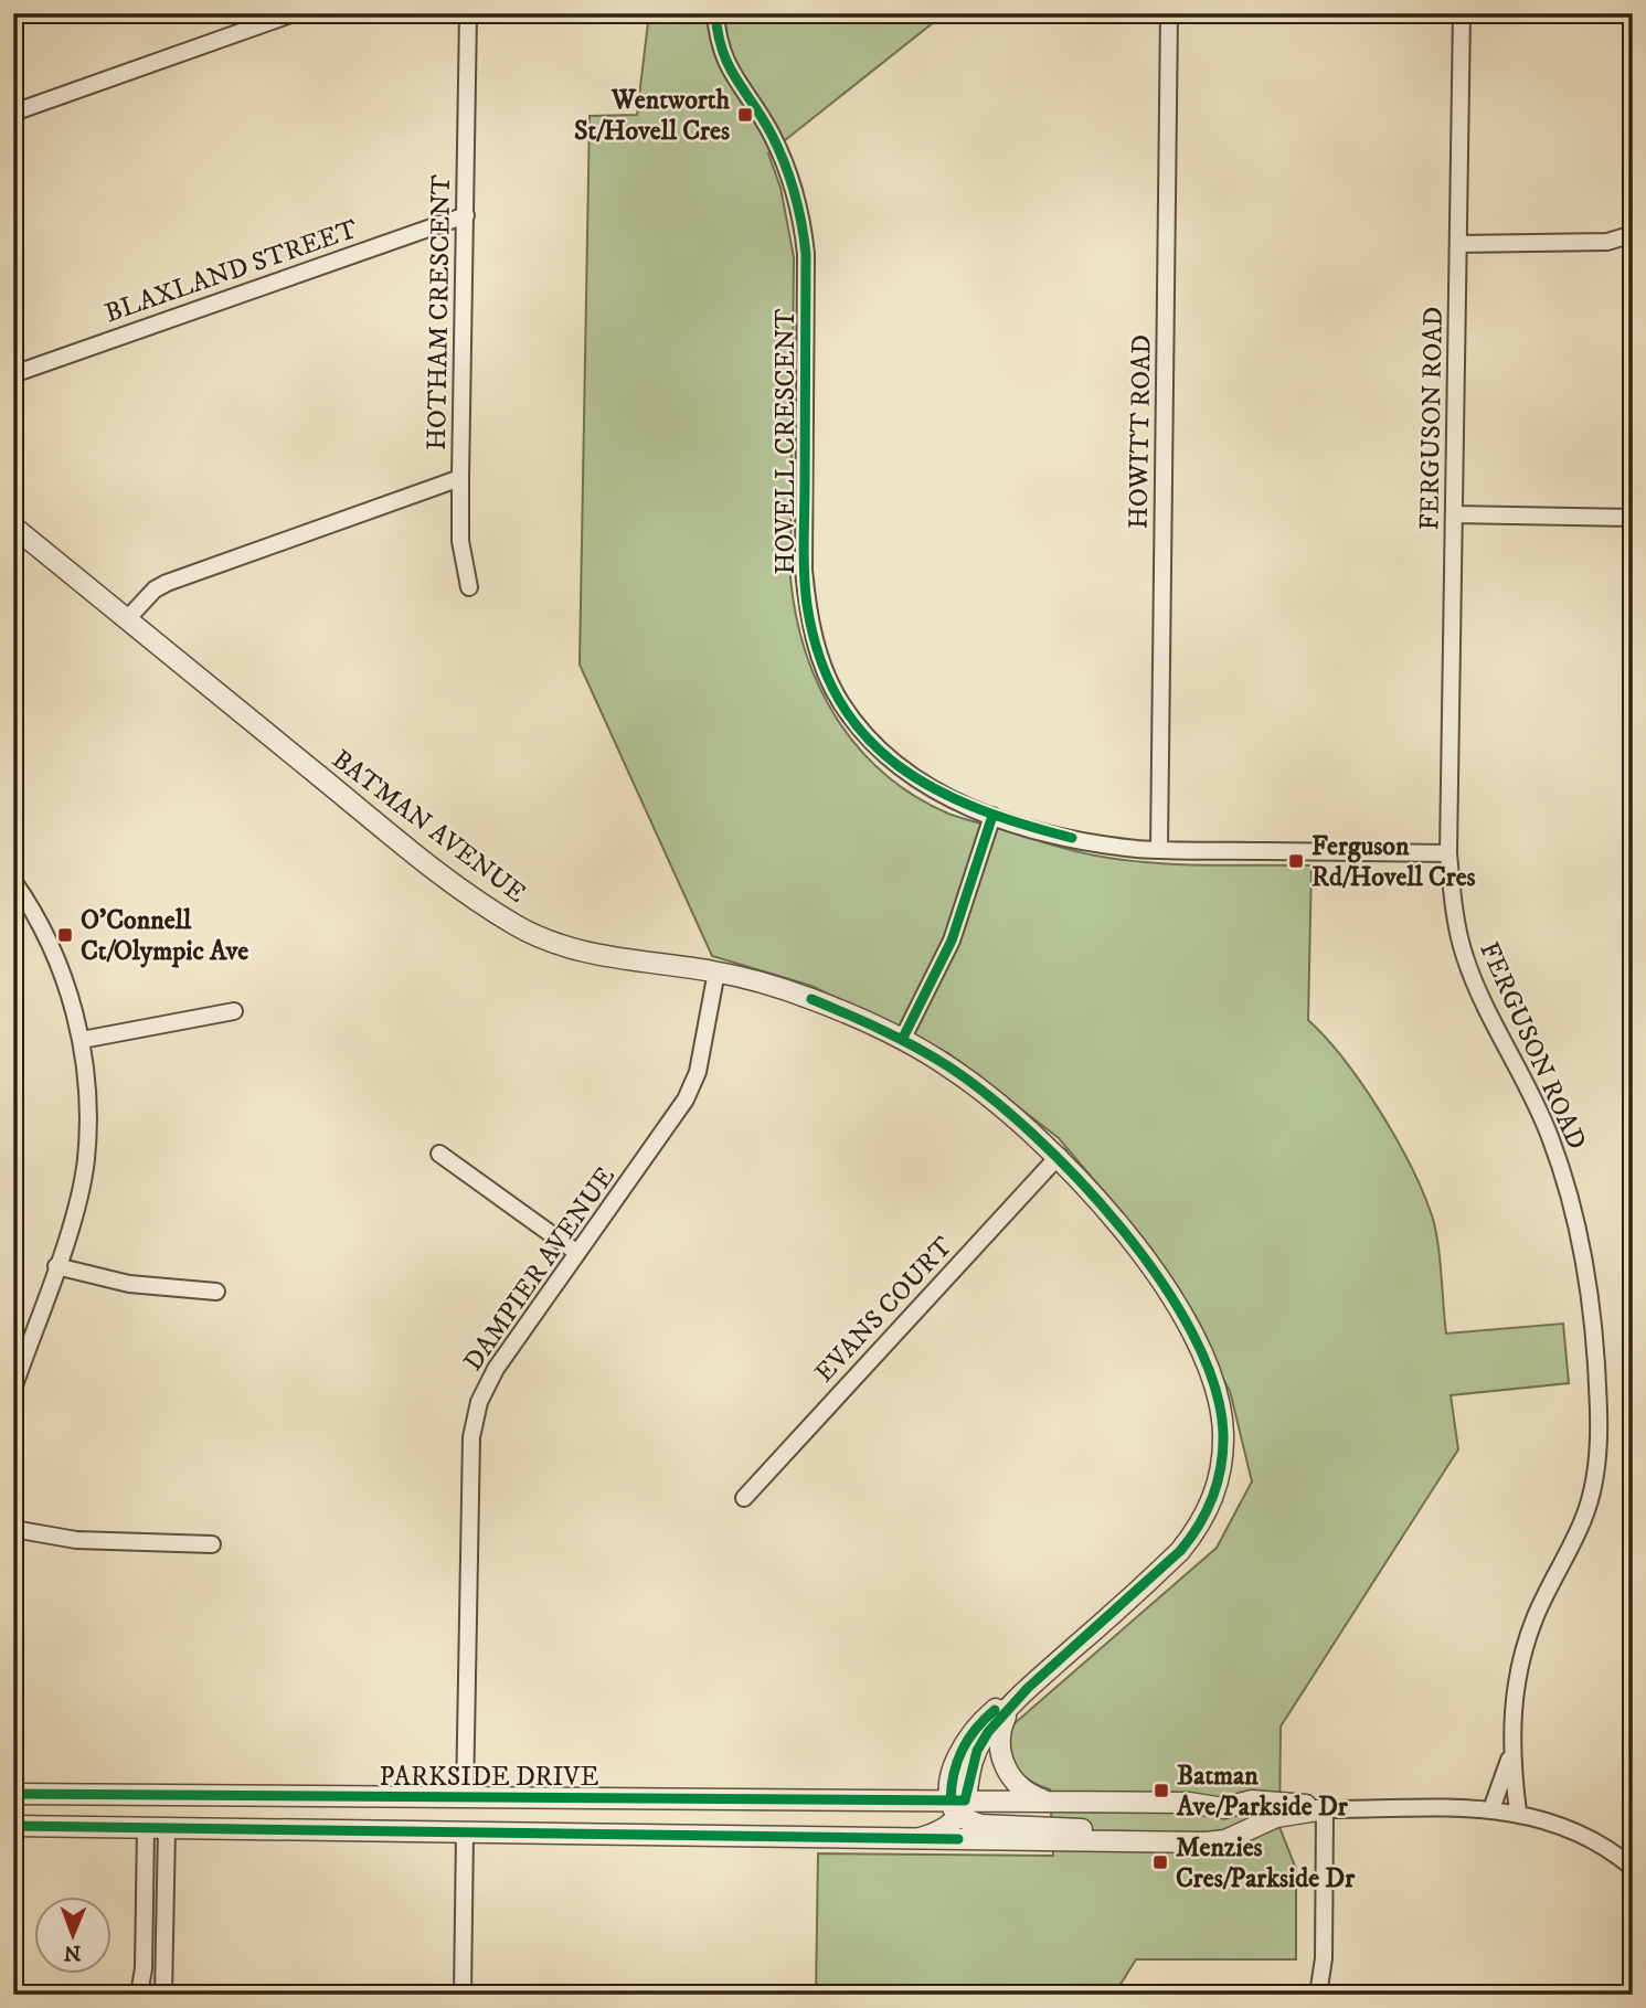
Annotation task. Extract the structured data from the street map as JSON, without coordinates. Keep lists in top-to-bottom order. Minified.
{"streets":{"street":["BLAXLAND STREET","HOTHAM CRESCENT","FERGUSON ROAD","HOWITT ROAD","HOVELL CRESCENT","BATMAN AVENUE","DAMPIER AVENUE","EVANS COURT","PARKSIDE DRIVE"]},"crossings":[["BLAXLAND STREET","HOTHAM CRESCENT"],["HOTHAM CRESCENT","BATMAN AVENUE"],["FERGUSON ROAD","HOVELL CRESCENT"],["FERGUSON ROAD","PARKSIDE DRIVE"],["HOWITT ROAD","HOVELL CRESCENT"],["BATMAN AVENUE","DAMPIER AVENUE"],["BATMAN AVENUE","EVANS COURT"],["BATMAN AVENUE","PARKSIDE DRIVE"],["DAMPIER AVENUE","PARKSIDE DRIVE"]],"places":{"transit":["Wentworth St/Hovell Cres","Ferguson Rd/Hovell Cres","O'Connell Ct/Olympic Ave","Batman Ave/Parkside Dr","Menzies Cres/Parkside Dr"]},"north":"bottom"}
